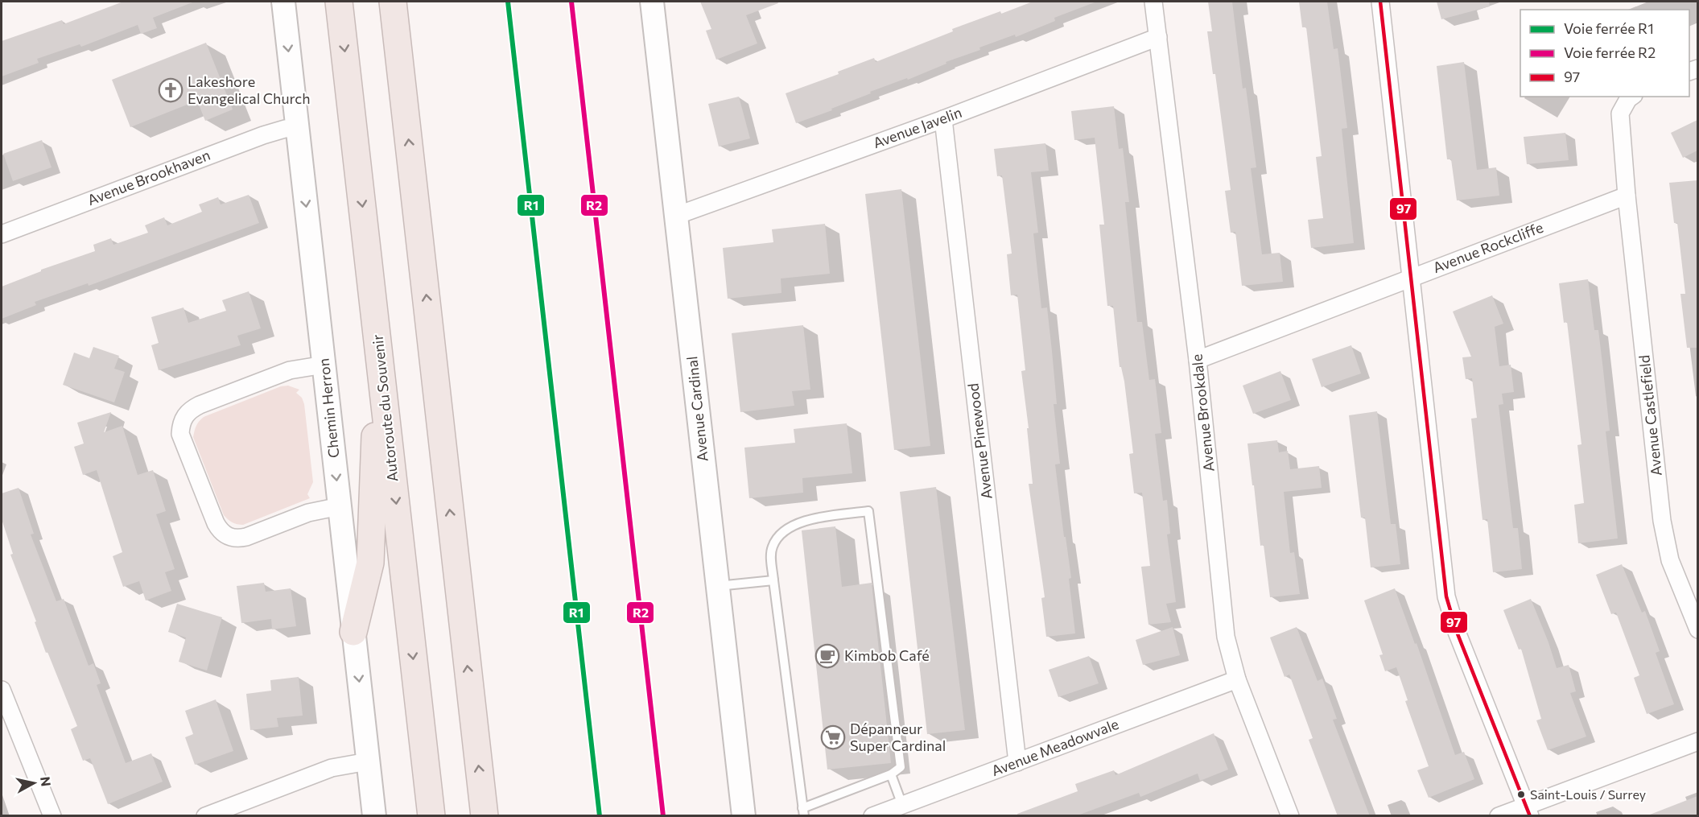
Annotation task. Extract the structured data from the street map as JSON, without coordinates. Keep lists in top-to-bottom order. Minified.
{"streets":{"highway":["Autoroute du Souvenir"],"main road":["Chemin Herron","Avenue Cardinal"],"street":["Avenue Javelin","Avenue Brookhaven","Avenue Rockcliffe","Avenue Brookdale","Avenue Castlefield","Avenue Pinewood","Avenue Meadowvale"]},"crossings":[["Avenue Javelin","Avenue Cardinal"],["Avenue Javelin","Avenue Brookdale"],["Avenue Javelin","Avenue Pinewood"],["Avenue Brookhaven","Chemin Herron"],["Avenue Rockcliffe","Avenue Brookdale"],["Avenue Rockcliffe","Avenue Castlefield"],["Avenue Brookdale","Avenue Meadowvale"],["Avenue Pinewood","Avenue Meadowvale"]],"one_way":["Chemin Herron"],"places":{"church":["Lakeshore Evangelical Church"],"cafe":["Kimbob Café"],"supermarket":["Dépanneur Super Cardinal"],"other":["Saint-Louis / Surrey"]},"lines":["rail line R1","rail line R2","transit line 97"],"legend":["Voie ferrée R1","Voie ferrée R2","97"],"north":"right"}
